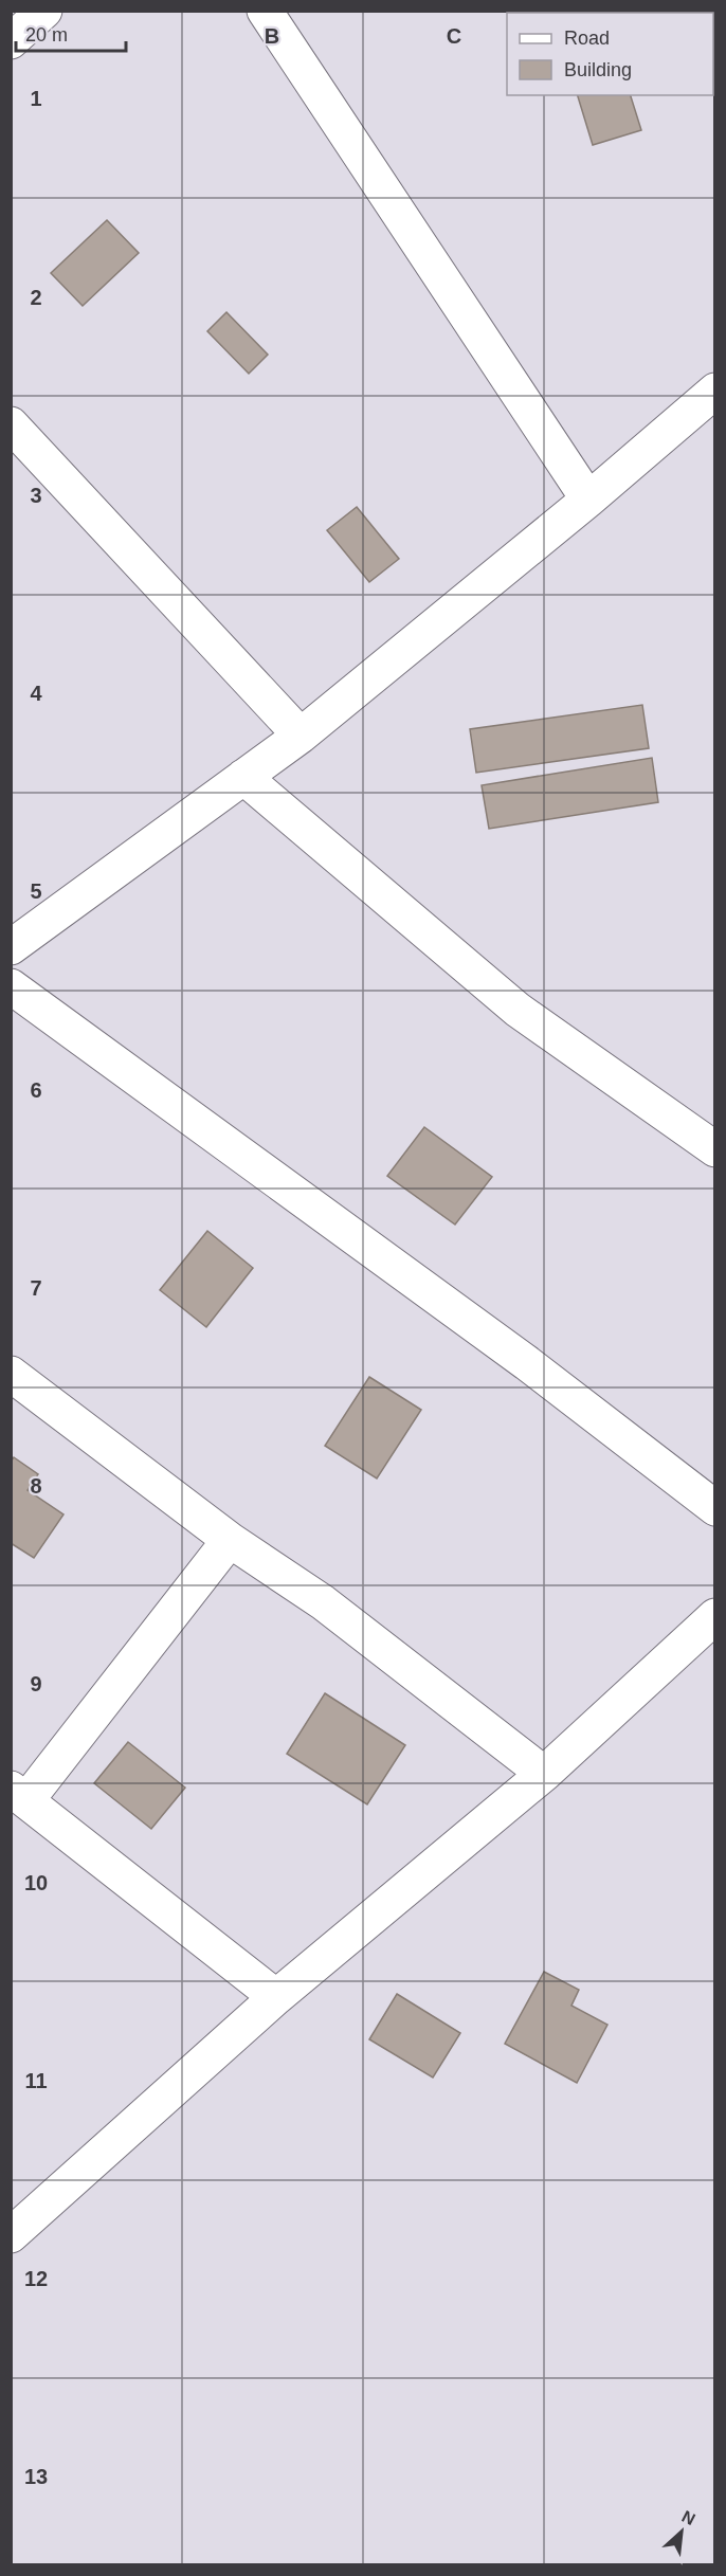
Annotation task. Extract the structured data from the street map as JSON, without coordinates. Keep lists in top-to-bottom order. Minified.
{"legend":["Road","Building"],"scale_bar":"20 m","north":"top right","grid":{"columns":["B","C"],"rows":["1","2","3","4","5","6","7","8","9","10","11","12","13"]}}
